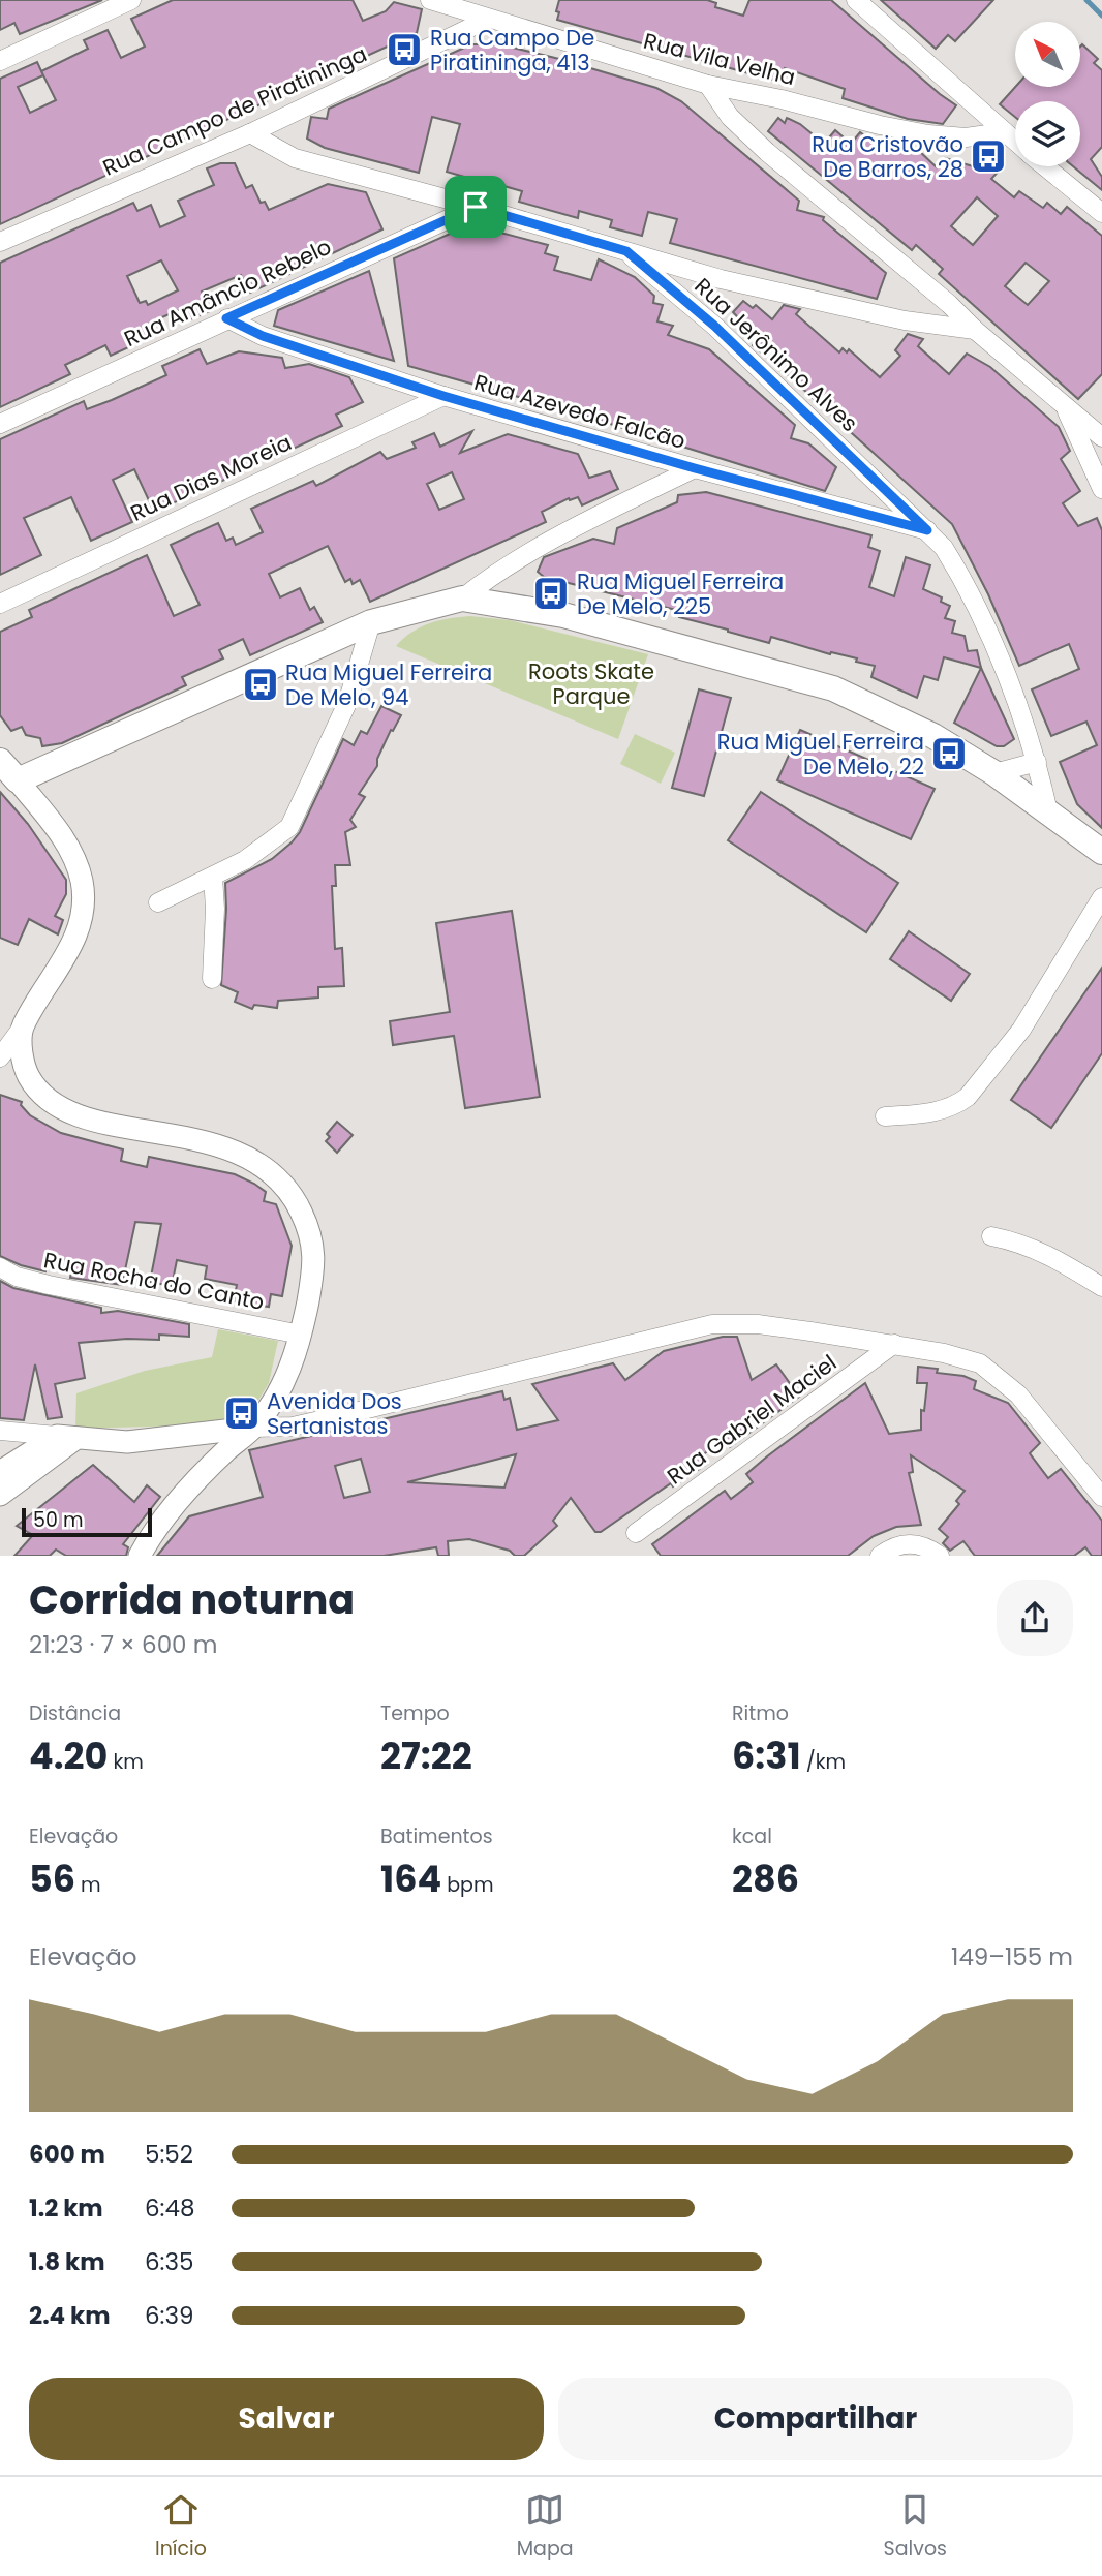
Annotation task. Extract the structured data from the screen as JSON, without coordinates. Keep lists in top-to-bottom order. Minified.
{"streets":{"street":["Rua Vila Velha","Rua Campo de Piratininga","Rua Amâncio Rebelo","Rua Jerônimo Alves","Rua Azevedo Falcão","Rua Dias Moreia","Rua Rocha do Canto","Rua Gabriel Maciel"]},"crossings":[["Rua Vila Velha","Rua Campo de Piratininga"],["Rua Campo de Piratininga","Rua Jerônimo Alves"],["Rua Amâncio Rebelo","Rua Jerônimo Alves"],["Rua Amâncio Rebelo","Rua Azevedo Falcão"],["Rua Jerônimo Alves","Rua Azevedo Falcão"],["Rua Azevedo Falcão","Rua Dias Moreia"]],"parks":["Roots Skate Parque"],"places":{"bus stop":["Rua Campo De Piratininga, 413","Rua Cristovão De Barros, 28","Rua Miguel Ferreira De Melo, 225","Rua Miguel Ferreira De Melo, 94","Rua Miguel Ferreira De Melo, 22","Avenida Dos Sertanistas"]},"scale_bar":"50 m","north":"top left","page":{"scale":"50 m","heading":["Corrida noturna","21:23 · 7 × 600 m"],"stats":[["Distância","4.20 km"],["Tempo","27:22"],["Ritmo","6:31 /km"],["Elevação","56 m"],["Batimentos","164 bpm"],["kcal","286"]],"chart":["Elevação","149–155 m"],"list":[{"name":"600 m","note":"5:52"},{"name":"1.2 km","note":"6:48"},{"name":"1.8 km","note":"6:35"},{"name":"2.4 km","note":"6:39"}],"buttons":["Salvar","Compartilhar"],"tabs":["Início","Mapa","Salvos"]}}
